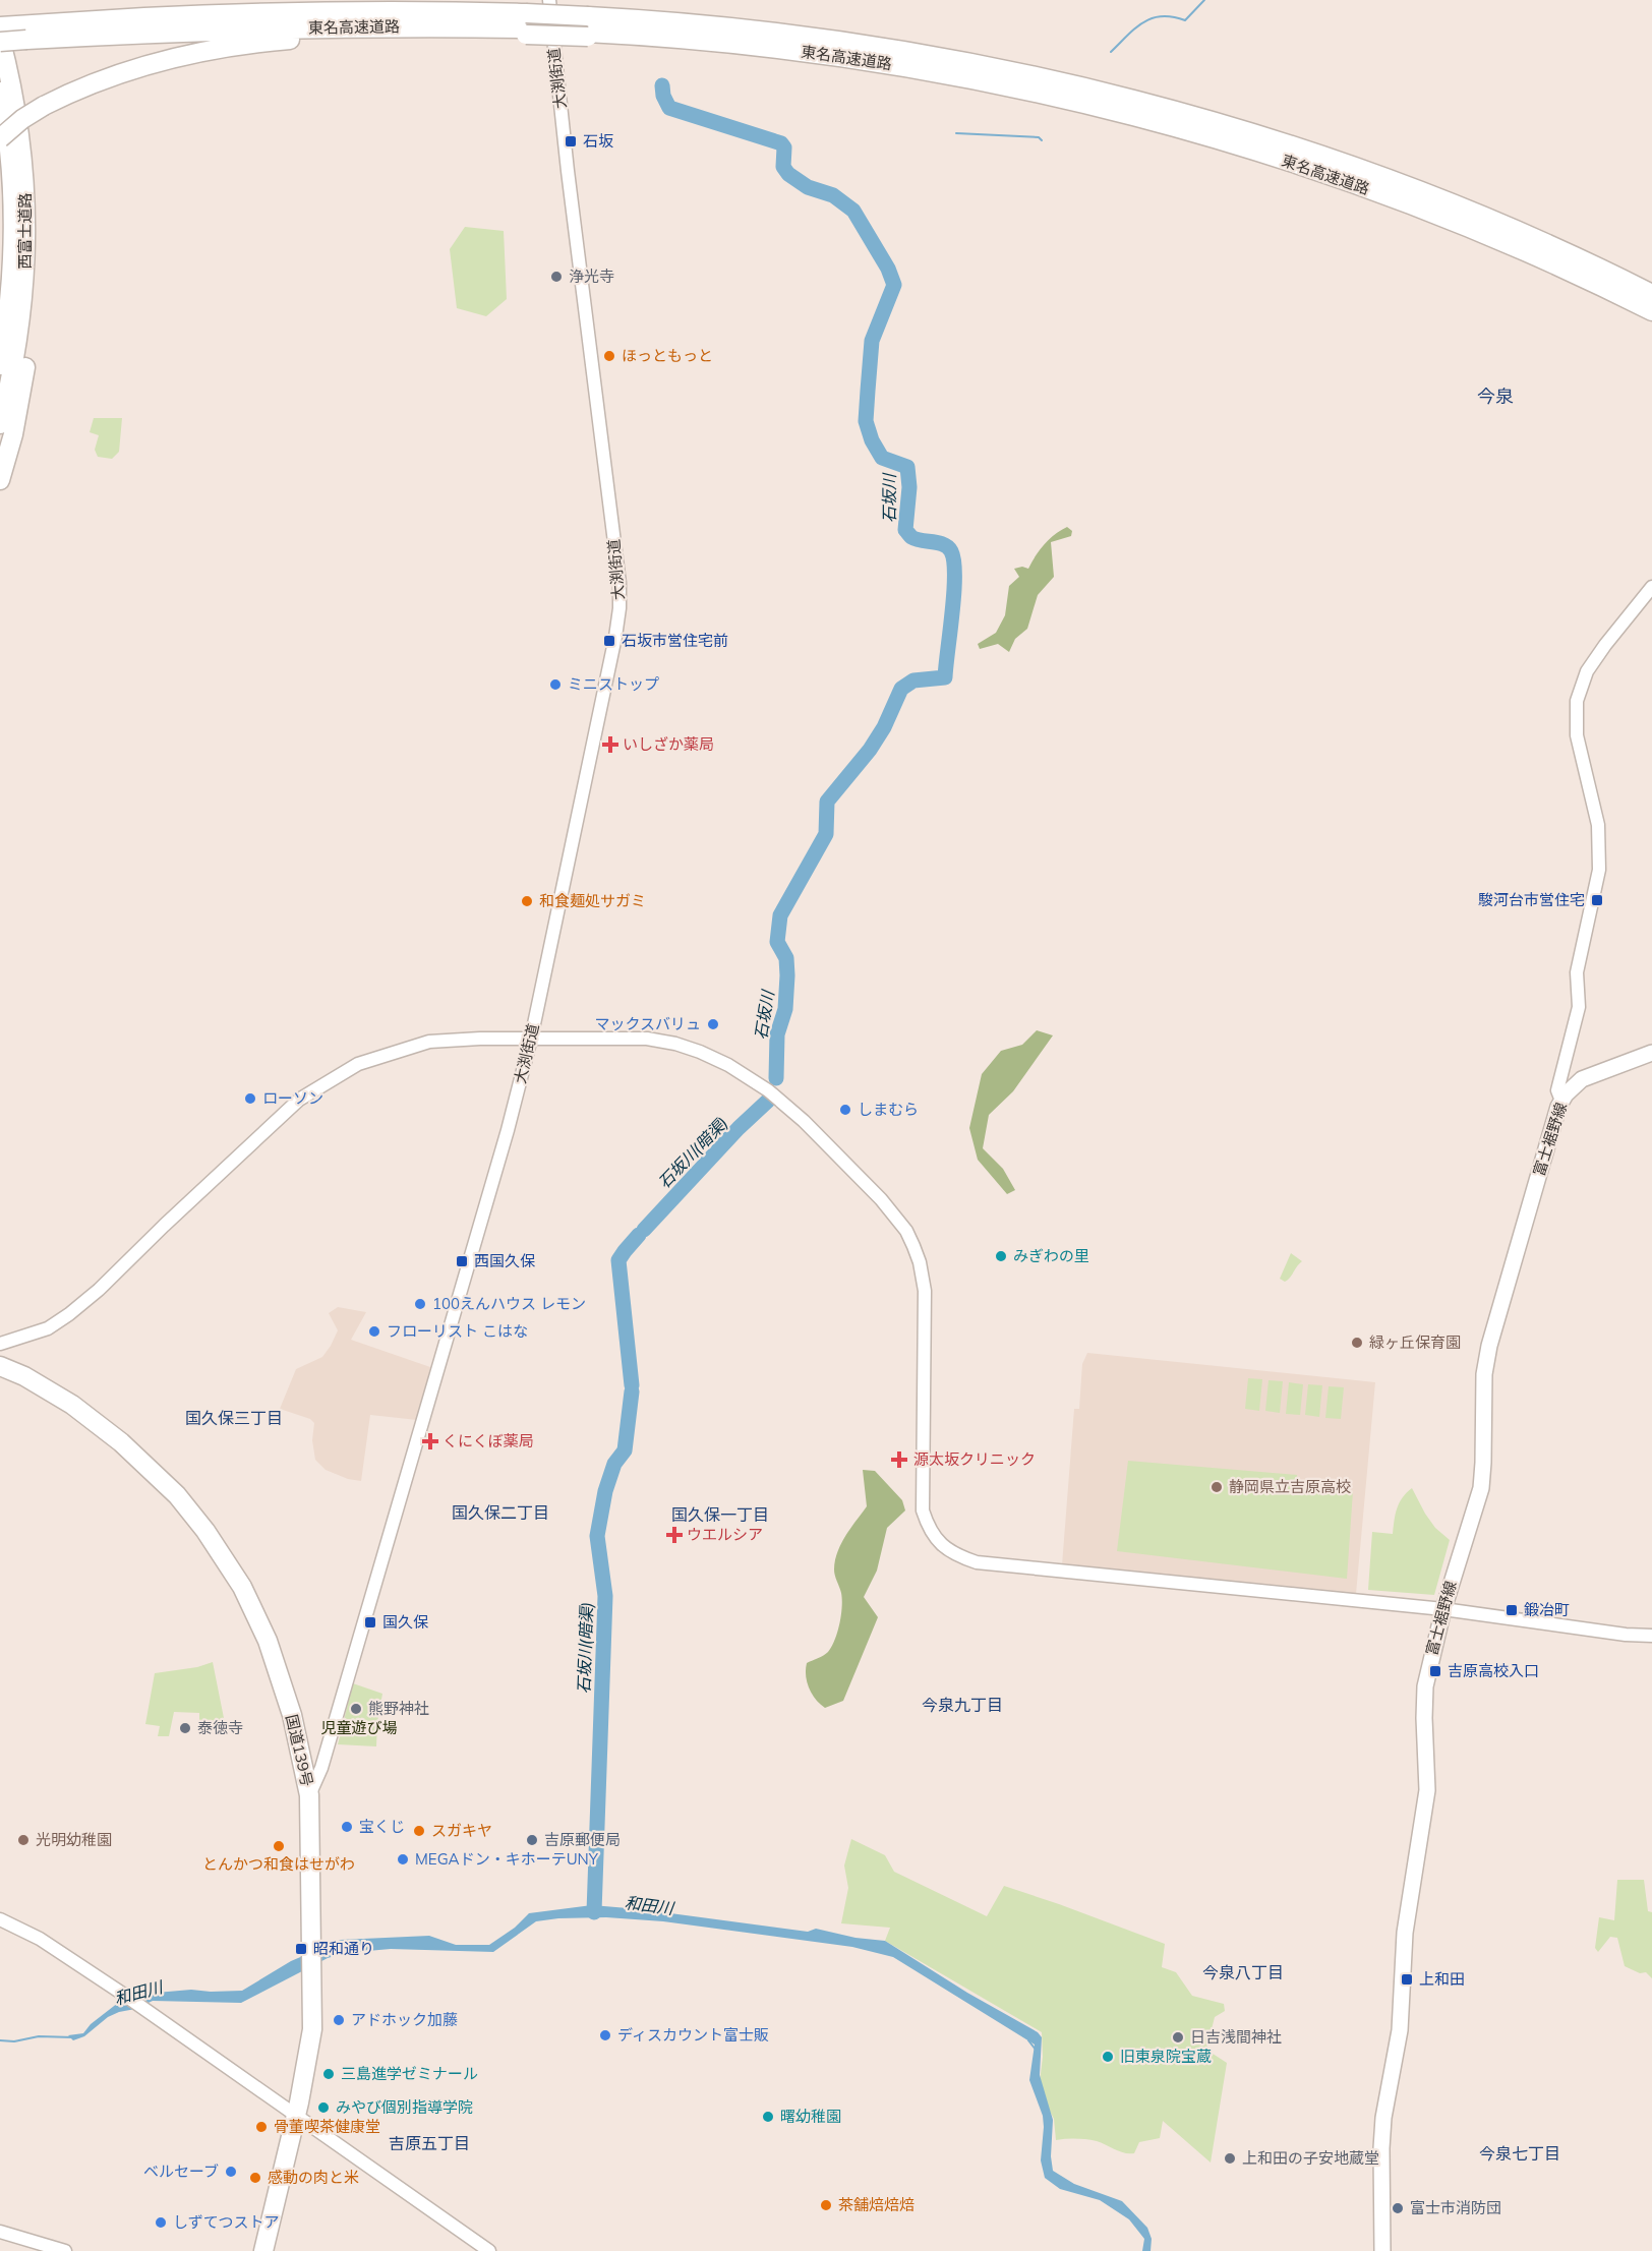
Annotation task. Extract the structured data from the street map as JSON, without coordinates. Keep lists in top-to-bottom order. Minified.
{"streets":{"highway":["東名高速道路","西富士道路","国道139号"],"main road":["富士裾野線"],"street":["大渕街道"]},"crossings":[["東名高速道路","西富士道路"],["大渕街道","国道139号"]],"districts":["今泉","国久保三丁目","国久保二丁目","国久保一丁目","今泉九丁目","今泉八丁目","吉原五丁目","今泉七丁目"],"water":["石坂川","石坂川(暗渠)","和田川"],"parks":["児童遊び場"],"places":{"transit":["石坂","石坂市営住宅前","駿河台市営住宅","西国久保","鍛冶町","国久保","吉原高校入口","昭和通り","上和田"],"other":["浄光寺","ほっともっと","ミニストップ","和食麺処サガミ","マックスバリュ","ローソン","しまむら","みぎわの里","100えんハウス レモン","フローリスト こはな","緑ヶ丘保育園","静岡県立吉原高校","熊野神社","泰徳寺","宝くじ","スガキヤ","光明幼稚園","吉原郵便局","とんかつ和食はせがわ","MEGAドン・キホーテUNY","アドホック加藤","ディスカウント富士販","日吉浅間神社","旧東泉院宝蔵","三島進学ゼミナール","みやび個別指導学院","曙幼稚園","骨董喫茶健康堂","上和田の子安地蔵堂","ベルセーブ","感動の肉と米","茶舗焙焙焙","富士市消防団","しずてつストア"],"health":["いしざか薬局","くにくぼ薬局","源太坂クリニック","ウエルシア"]}}
